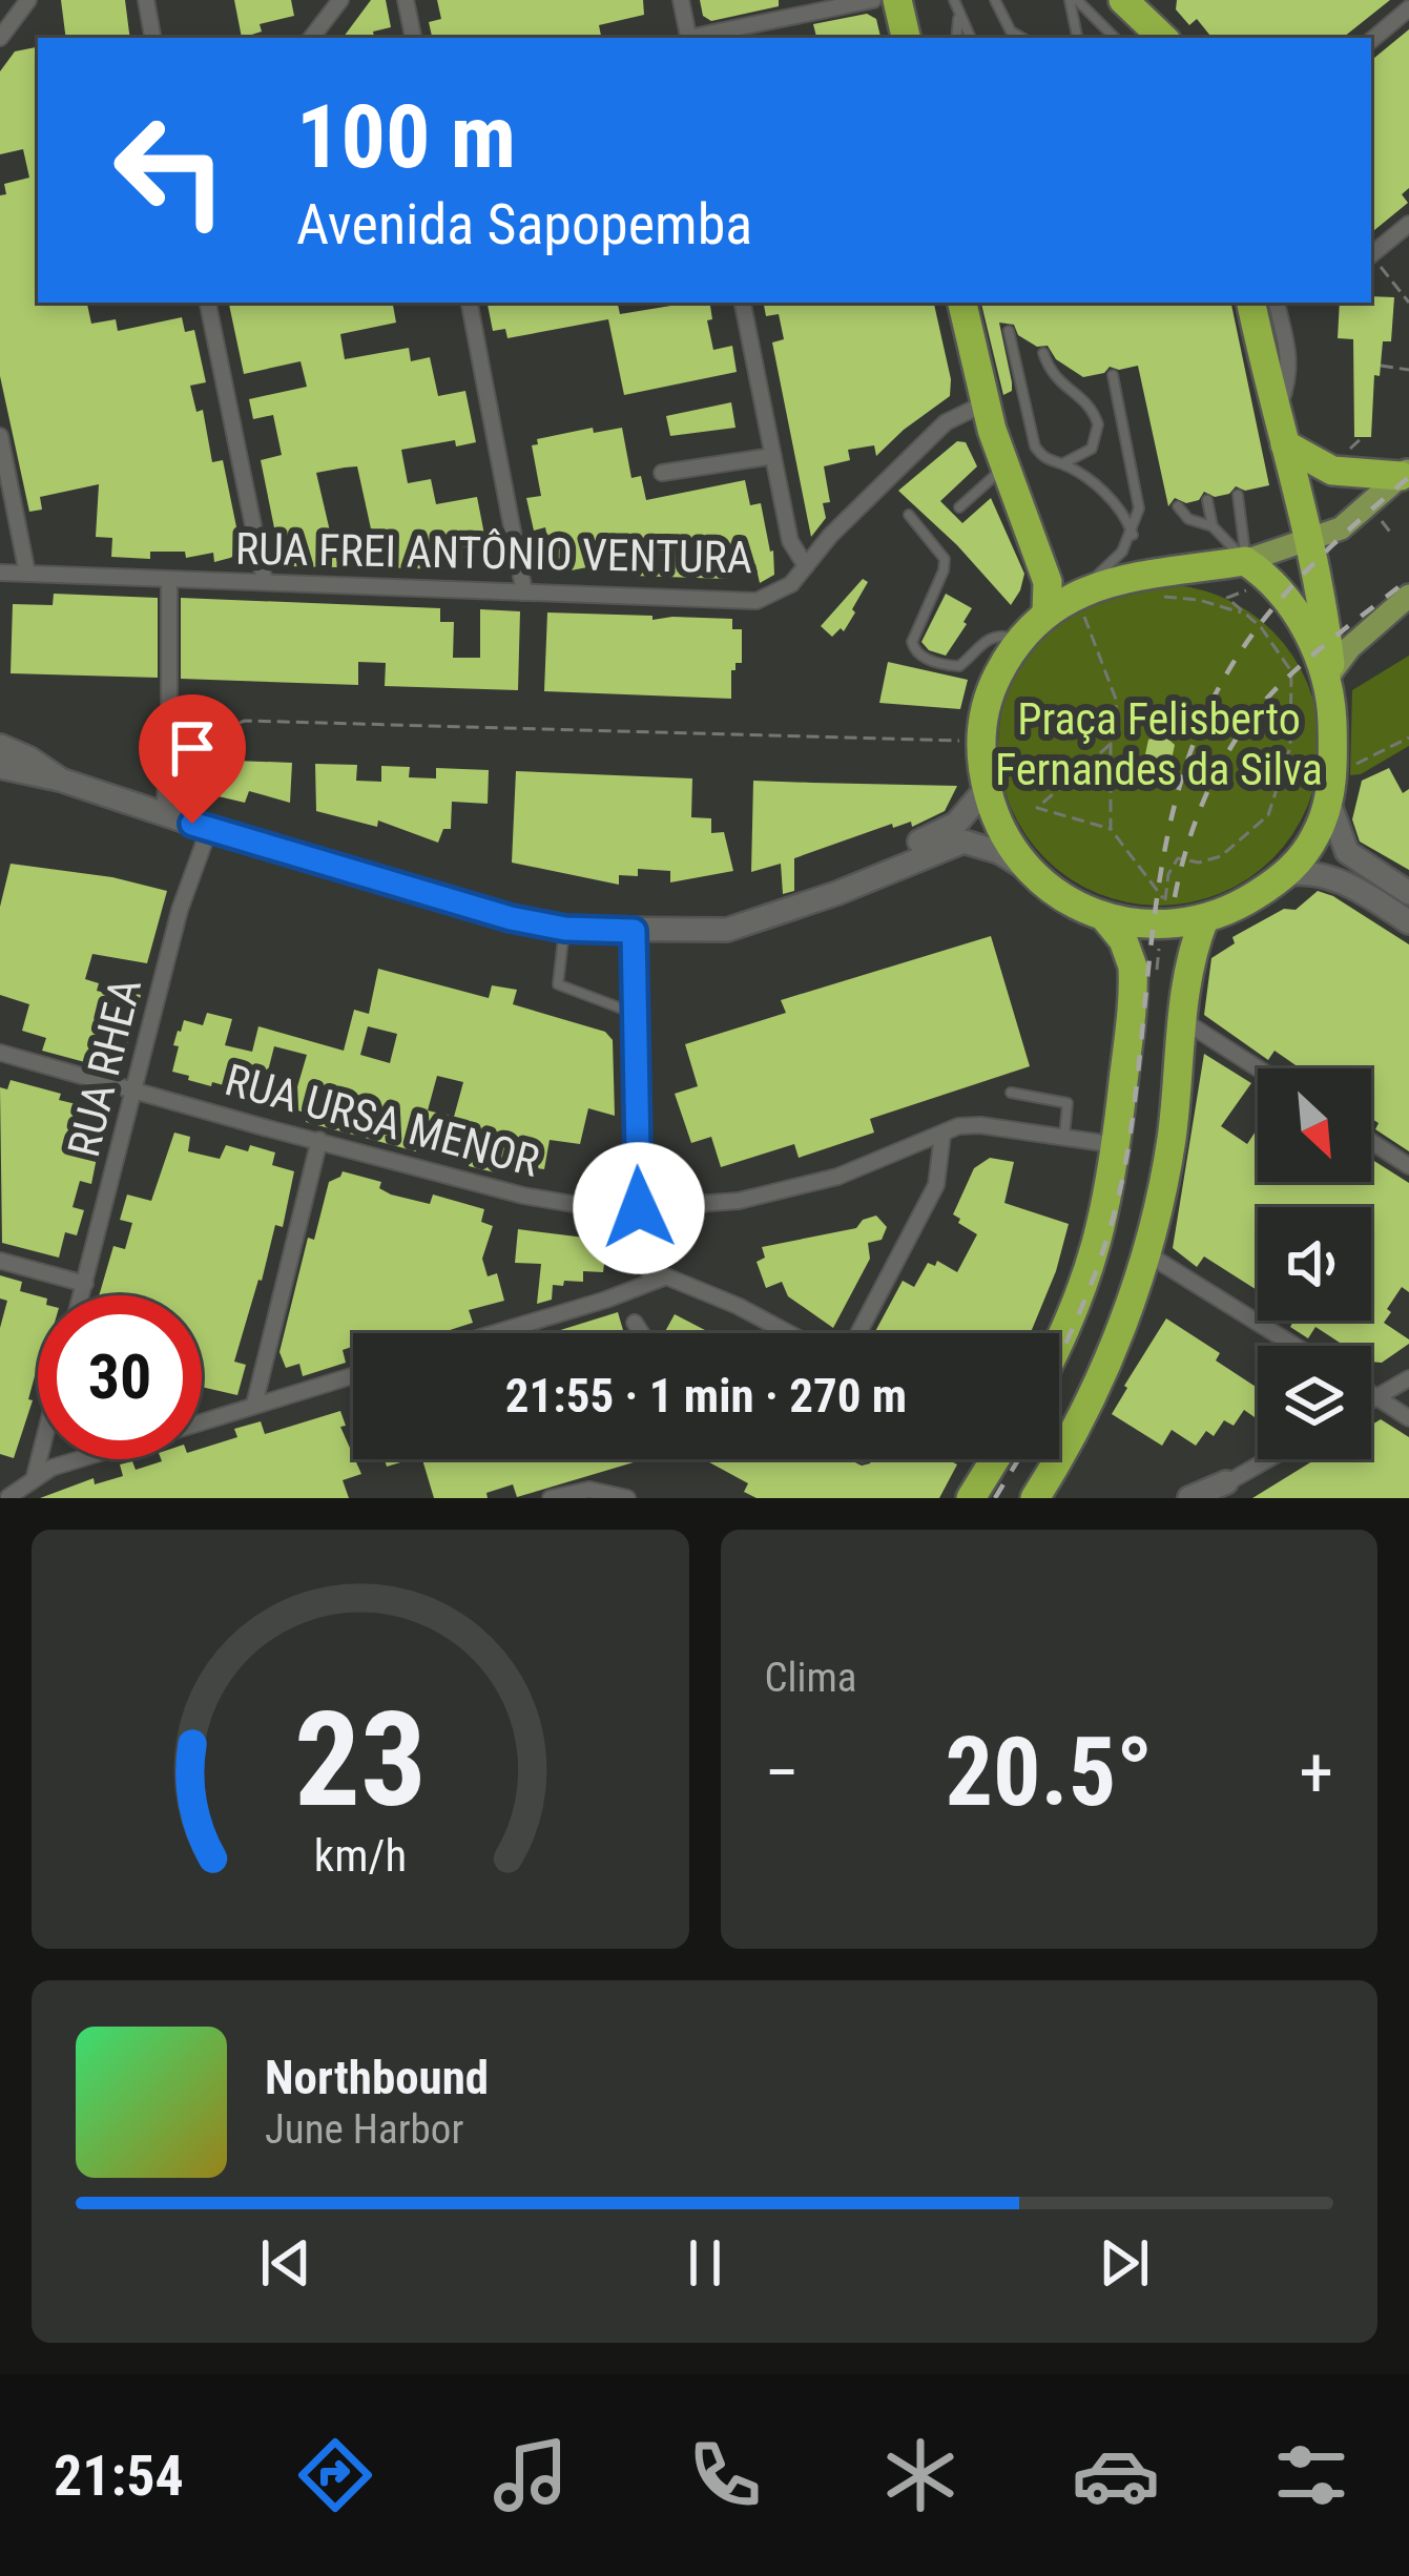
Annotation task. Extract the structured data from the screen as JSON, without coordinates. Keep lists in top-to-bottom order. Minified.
{"streets":{"street":["RUA FREI ANTÔNIO VENTURA","RUA RHEA","RUA URSA MENOR"]},"crossings":[["RUA RHEA","RUA URSA MENOR"]],"parks":["Praça Felisberto Fernandes da Silva"],"north":"bottom right","page":{"turn":["100 m","Avenida Sapopemba"],"limit":"30","trip":"21:55 · 1 min · 270 m","tile":"Clima","heat":["−","20.5°","+"],"song":["Northbound","June Harbor"],"tabs":"21:54","gauge":["23","km/h"]}}
